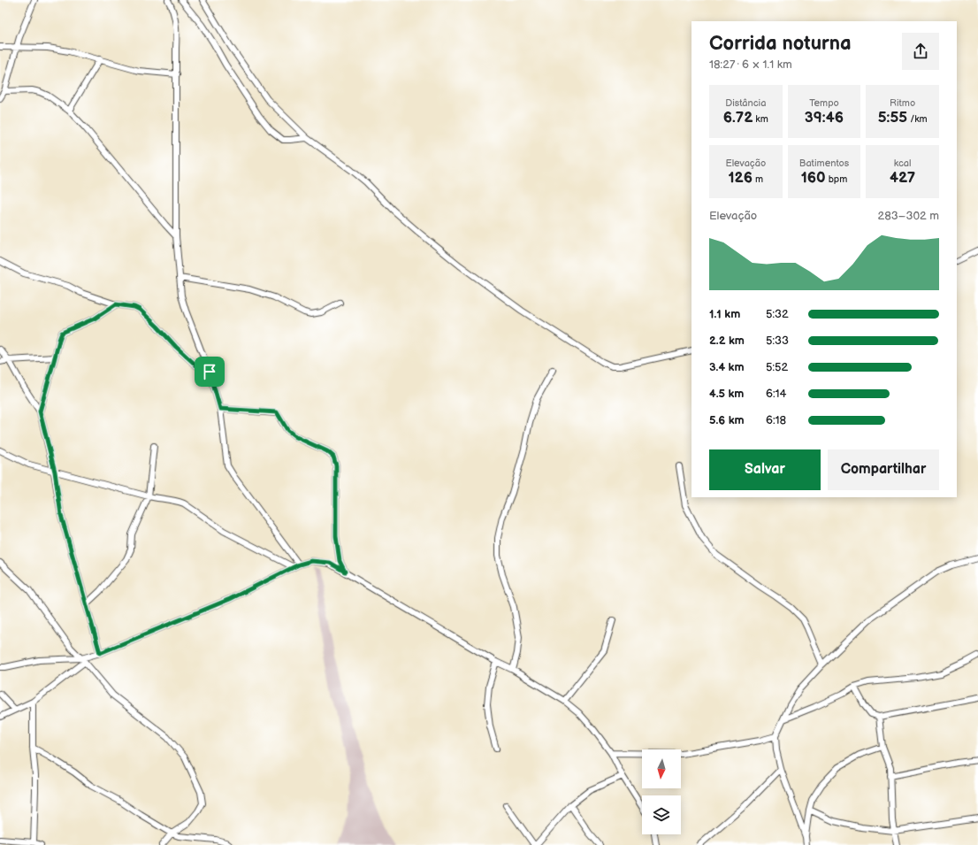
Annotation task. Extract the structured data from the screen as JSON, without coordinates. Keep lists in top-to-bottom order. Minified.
{"north":"bottom","page":{"heading":["Corrida noturna","18:27 · 6 × 1.1 km"],"stats":[["Distância","6.72 km"],["Tempo","39:46"],["Ritmo","5:55 /km"],["Elevação","126 m"],["Batimentos","160 bpm"],["kcal","427"]],"chart":["Elevação","283–302 m"],"list":[{"name":"1.1 km","note":"5:32"},{"name":"2.2 km","note":"5:33"},{"name":"3.4 km","note":"5:52"},{"name":"4.5 km","note":"6:14"},{"name":"5.6 km","note":"6:18"}],"buttons":["Salvar","Compartilhar"]}}
